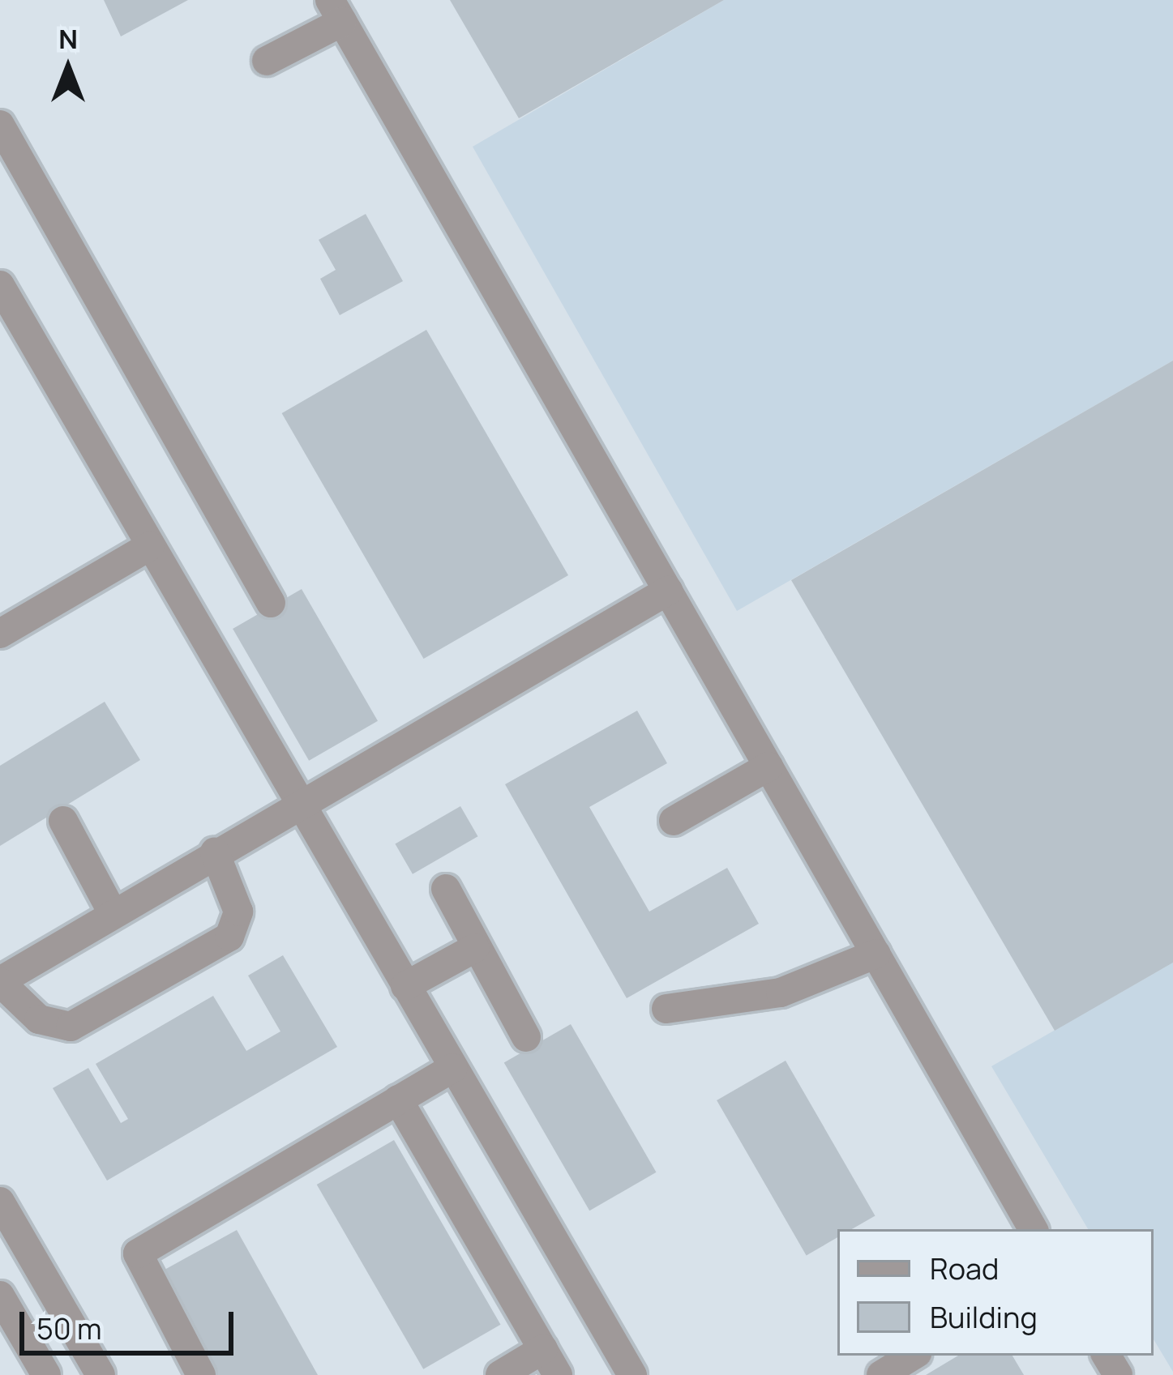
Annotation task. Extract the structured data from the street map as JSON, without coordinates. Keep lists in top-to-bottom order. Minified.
{"legend":["Road","Building"],"scale_bar":"50 m","north":"top"}
